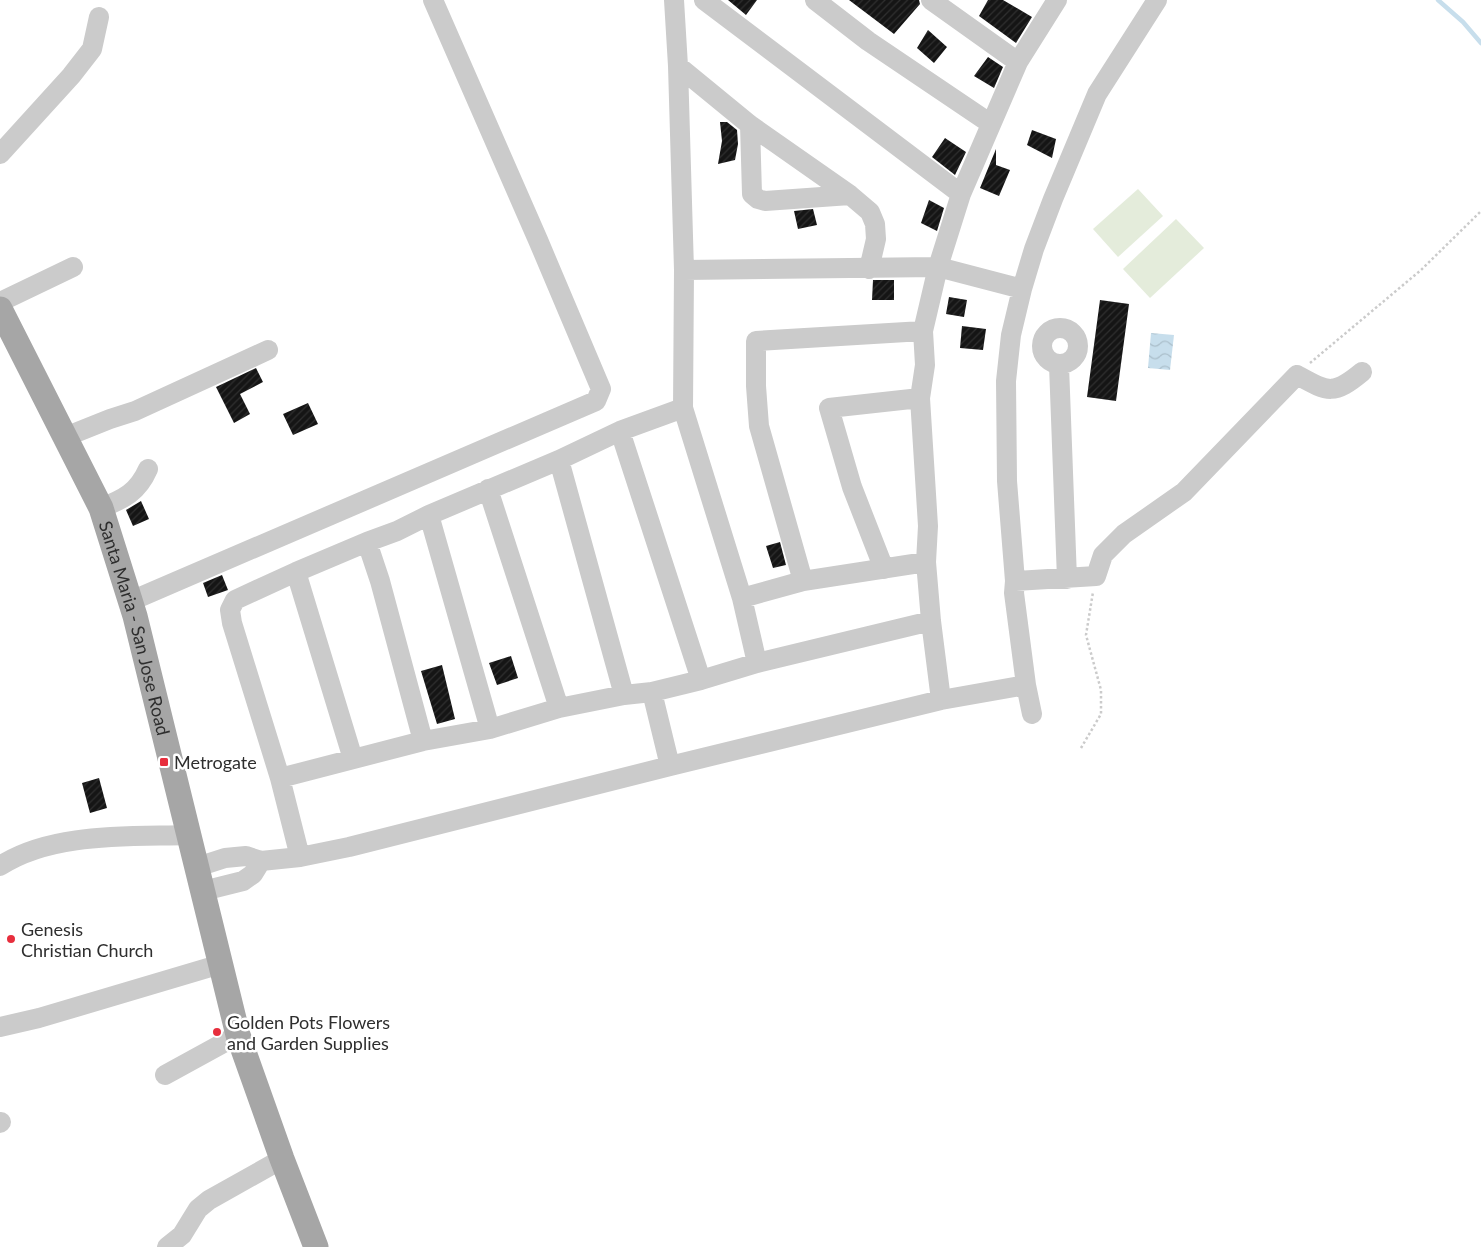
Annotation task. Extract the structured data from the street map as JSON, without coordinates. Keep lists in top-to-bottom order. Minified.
{"streets":{"main road":["Santa Maria - San Jose Road"]},"places":{"transit":["Metrogate"],"other":["Genesis Christian Church","Golden Pots Flowers and Garden Supplies"]}}
